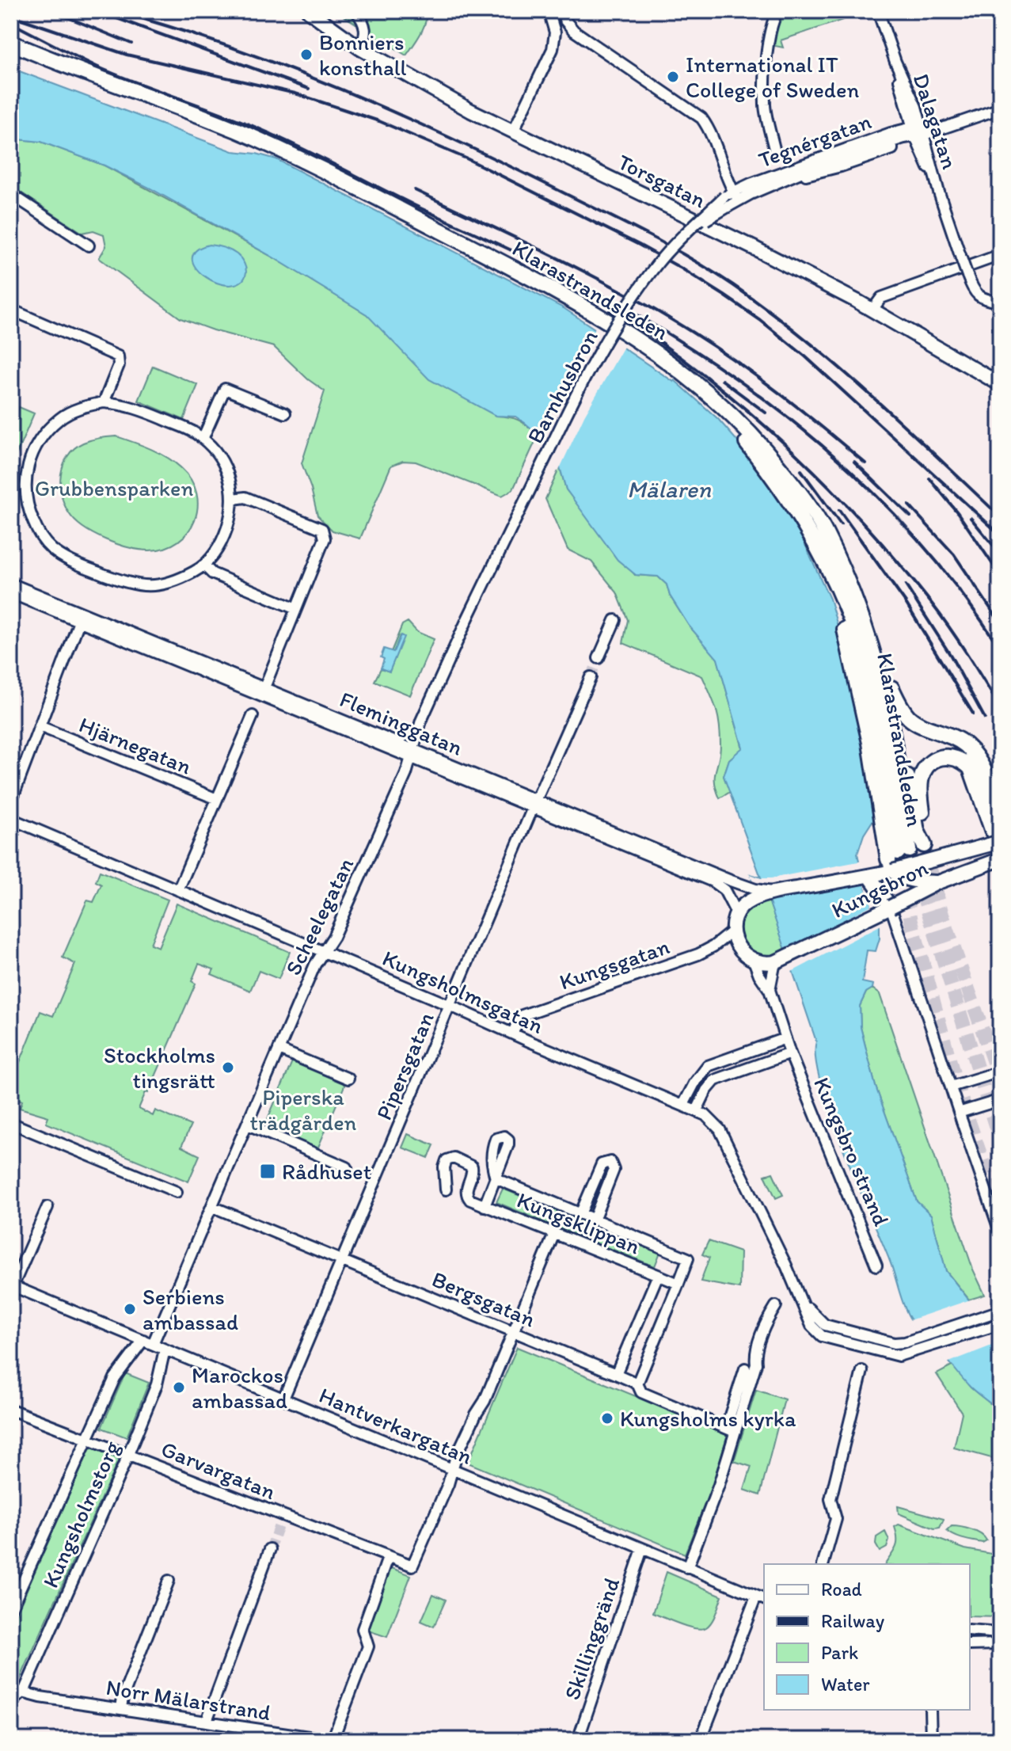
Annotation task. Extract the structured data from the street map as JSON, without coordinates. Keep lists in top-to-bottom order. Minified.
{"streets":{"highway":["Klarastrandsleden"],"main road":["Torsgatan","Kungsbron"],"street":["Dalagatan","Tegnérgatan","Barnhusbron","Fleminggatan","Hjärnegatan","Scheelegatan","Kungsgatan","Kungsholmsgatan","Pipersgatan","Kungsbro strand","Kungsklippan","Bergsgatan","Hantverkargatan","Garvargatan","Kungsholmstorg","Skillinggränd","Norr Mälarstrand"]},"crossings":[["Dalagatan","Tegnérgatan"],["Tegnérgatan","Barnhusbron"],["Klarastrandsleden","Kungsbron"],["Barnhusbron","Scheelegatan"],["Fleminggatan","Kungsbron"],["Fleminggatan","Scheelegatan"],["Fleminggatan","Pipersgatan"],["Scheelegatan","Kungsholmsgatan"],["Scheelegatan","Bergsgatan"],["Scheelegatan","Hantverkargatan"],["Scheelegatan","Kungsholmstorg"],["Kungsgatan","Kungsholmsgatan"],["Kungsholmsgatan","Pipersgatan"],["Pipersgatan","Bergsgatan"],["Pipersgatan","Hantverkargatan"],["Hantverkargatan","Garvargatan"],["Hantverkargatan","Kungsholmstorg"],["Hantverkargatan","Skillinggränd"],["Garvargatan","Kungsholmstorg"],["Kungsholmstorg","Norr Mälarstrand"]],"water":["Mälaren"],"parks":["Grubbensparken","Piperska trädgården"],"places":{"other":["Bonniers konsthall","International IT College of Sweden","Stockholms tingsrätt","Serbiens ambassad","Marockos ambassad","Kungsholms kyrka"],"transit":["Rådhuset"]},"legend":["Road","Railway","Park","Water"]}
